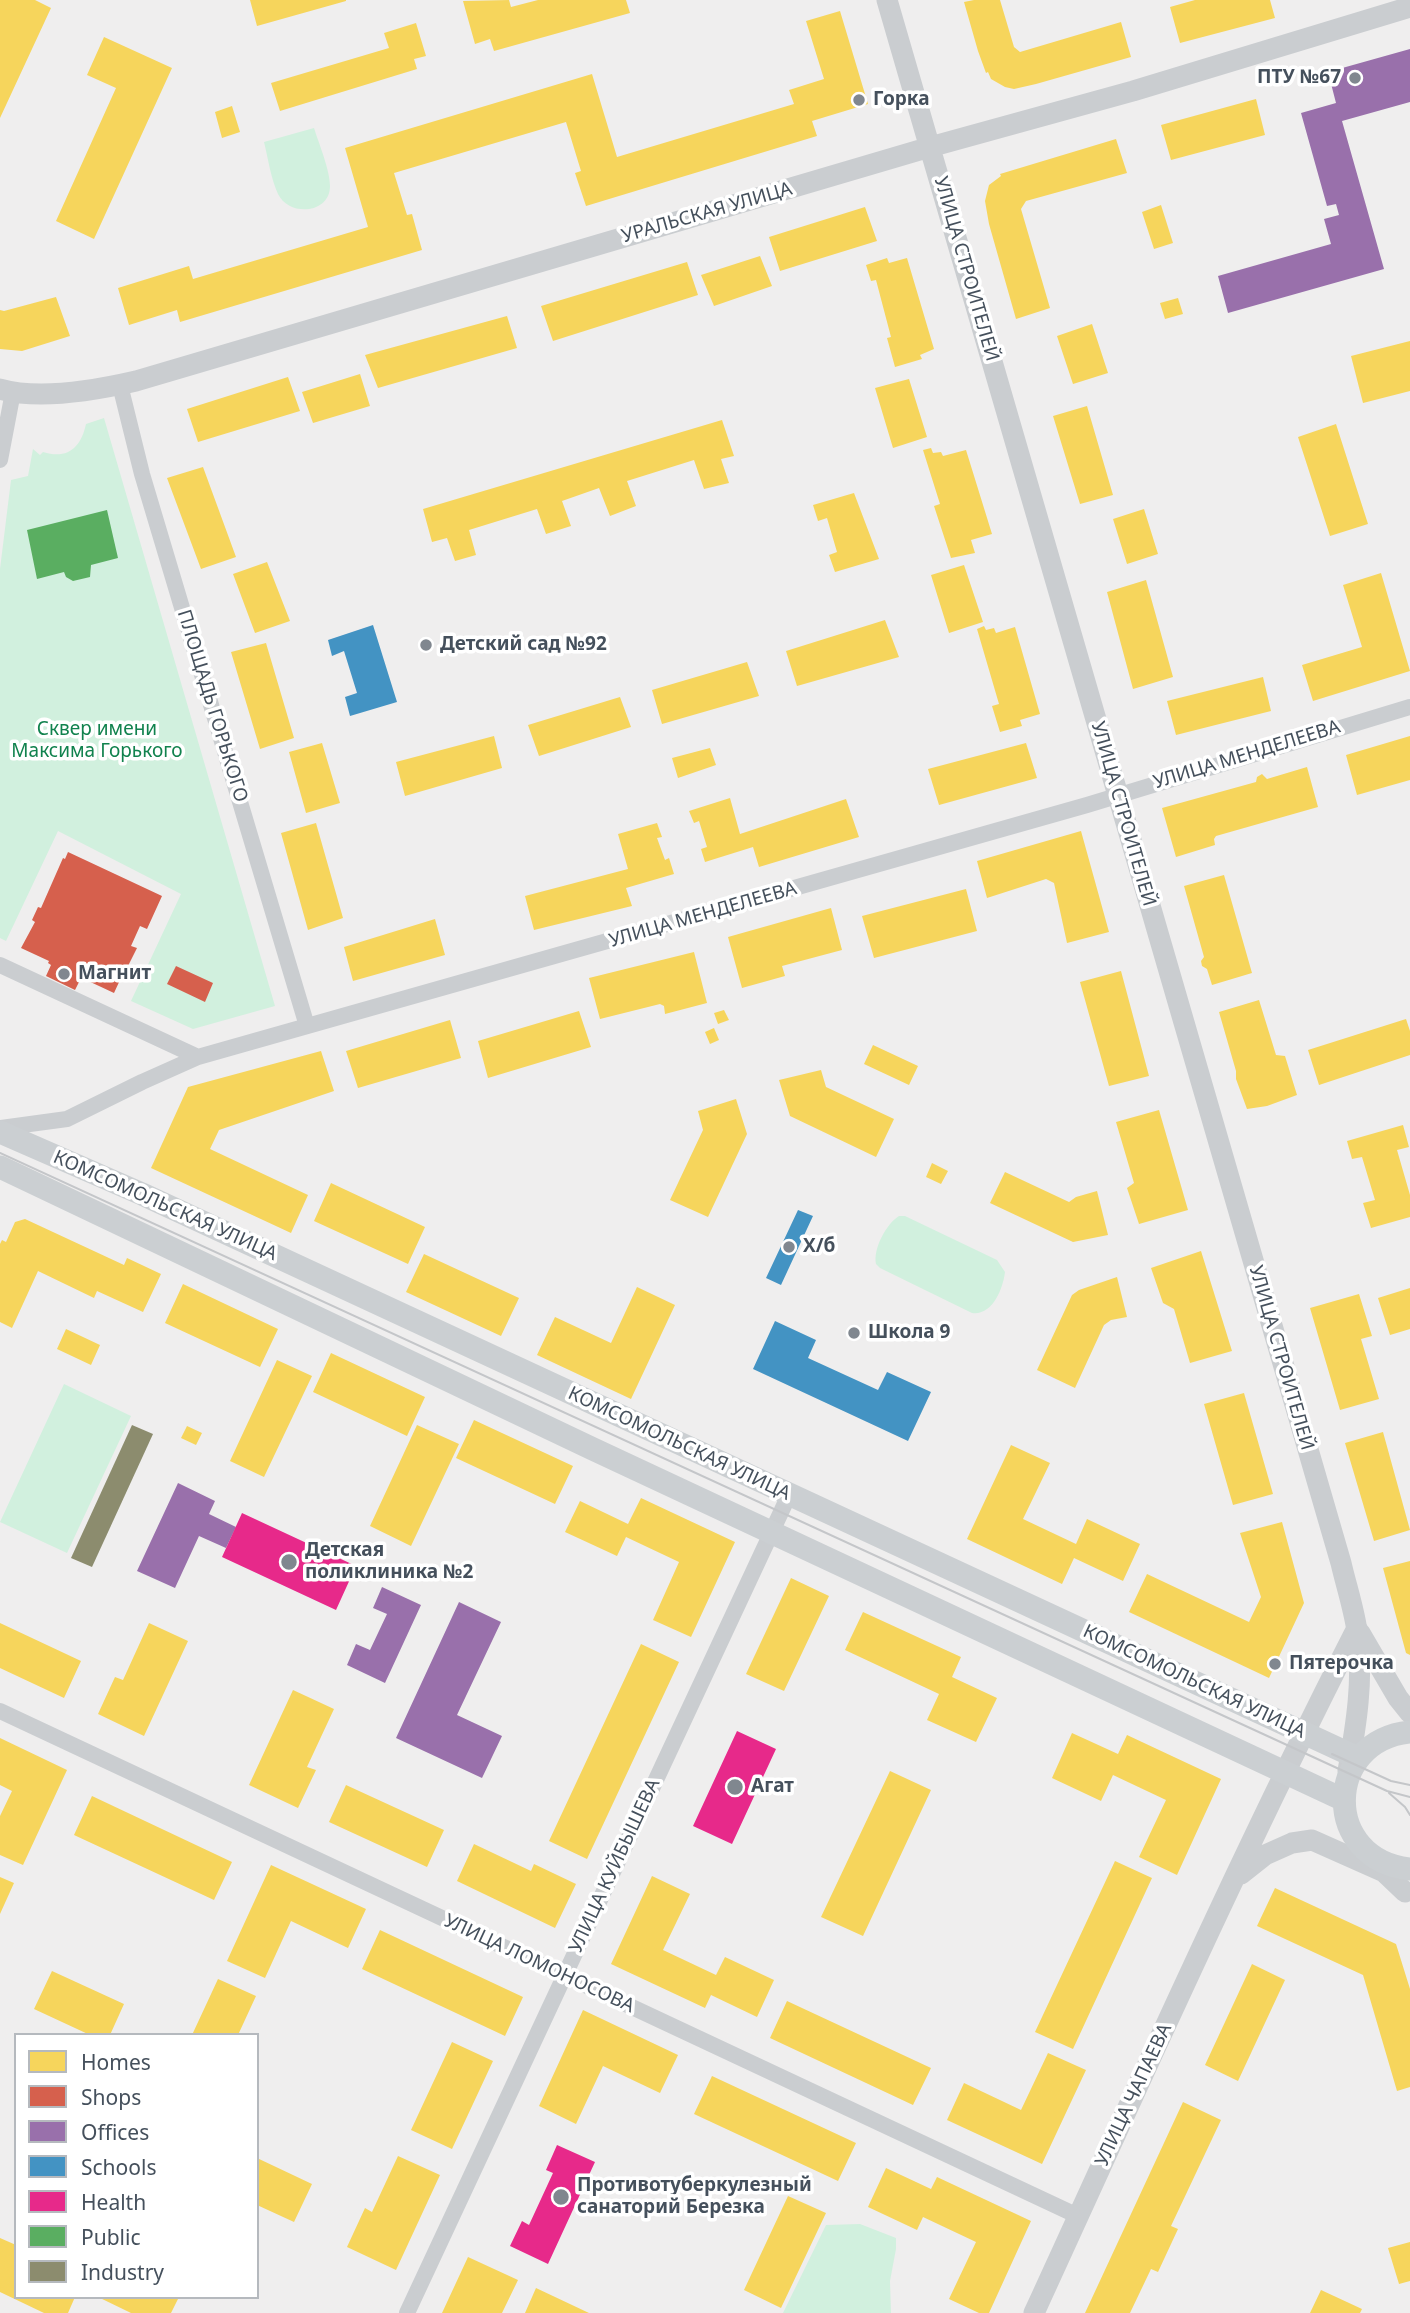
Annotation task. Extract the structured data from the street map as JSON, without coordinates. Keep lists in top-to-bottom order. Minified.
{"streets":{"main road":["КОМСОМОЛЬСКАЯ УЛИЦА"],"street":["УРАЛЬСКАЯ УЛИЦА","УЛИЦА СТРОИТЕЛЕЙ","ПЛОЩАДЬ ГОРЬКОГО","УЛИЦА МЕНДЕЛЕЕВА","УЛИЦА КУЙБЫШЕВА","УЛИЦА ЛОМОНОСОВА","УЛИЦА ЧАПАЕВА"]},"crossings":[["УРАЛЬСКАЯ УЛИЦА","УЛИЦА СТРОИТЕЛЕЙ"],["УРАЛЬСКАЯ УЛИЦА","ПЛОЩАДЬ ГОРЬКОГО"],["УЛИЦА СТРОИТЕЛЕЙ","УЛИЦА МЕНДЕЛЕЕВА"],["УЛИЦА СТРОИТЕЛЕЙ","КОМСОМОЛЬСКАЯ УЛИЦА"],["УЛИЦА СТРОИТЕЛЕЙ","УЛИЦА ЧАПАЕВА"],["ПЛОЩАДЬ ГОРЬКОГО","УЛИЦА МЕНДЕЛЕЕВА"],["УЛИЦА МЕНДЕЛЕЕВА","КОМСОМОЛЬСКАЯ УЛИЦА"],["КОМСОМОЛЬСКАЯ УЛИЦА","УЛИЦА КУЙБЫШЕВА"],["КОМСОМОЛЬСКАЯ УЛИЦА","УЛИЦА ЧАПАЕВА"],["УЛИЦА КУЙБЫШЕВА","УЛИЦА ЛОМОНОСОВА"],["УЛИЦА ЛОМОНОСОВА","УЛИЦА ЧАПАЕВА"]],"parks":["Сквер имени Максима Горького"],"places":["ПТУ №67","Горка","Детский сад №92","Магнит","Х/б","Школа 9","Детская поликлиника №2","Пятерочка","Агат","Противотуберкулезный санаторий Березка"],"legend":["Homes","Shops","Offices","Schools","Health","Public","Industry"]}
